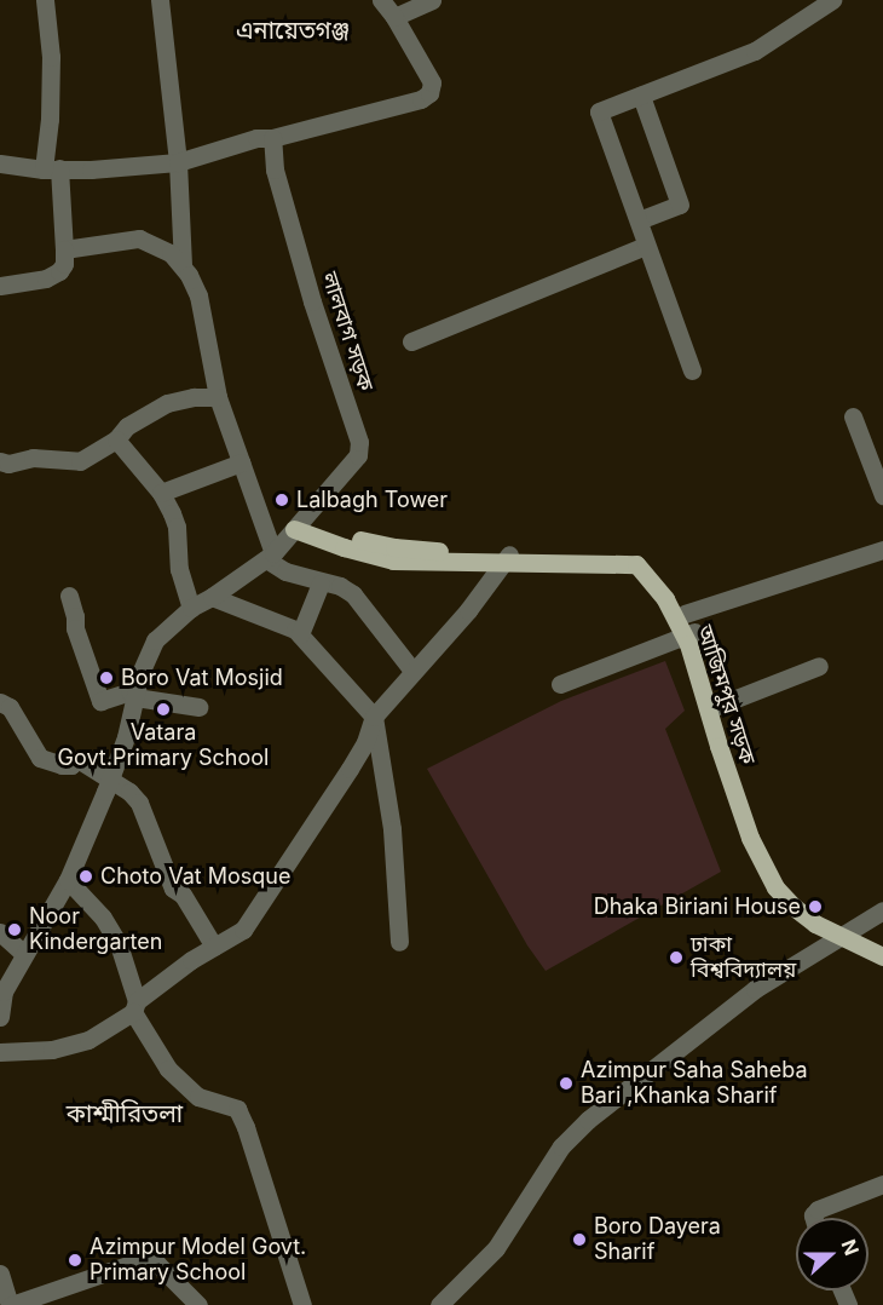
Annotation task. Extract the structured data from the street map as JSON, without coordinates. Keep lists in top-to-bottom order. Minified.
{"streets":{"main road":["আজিমপুর সড়ক"],"street":["লালবাগ সড়ক"]},"crossings":[["লালবাগ সড়ক","আজিমপুর সড়ক"]],"districts":["এনায়েতগঞ্জ","কাশ্মীরিতলা"],"places":["Lalbagh Tower","Boro Vat Mosjid","Vatara Govt.Primary School","Choto Vat Mosque","Dhaka Biriani House","Noor Kindergarten","ঢাকা বিশ্ববিদ্যালয়","Azimpur Saha Saheba Bari ,Khanka Sharif","Boro Dayera Sharif","Azimpur Model Govt. Primary School"],"north":"right"}
